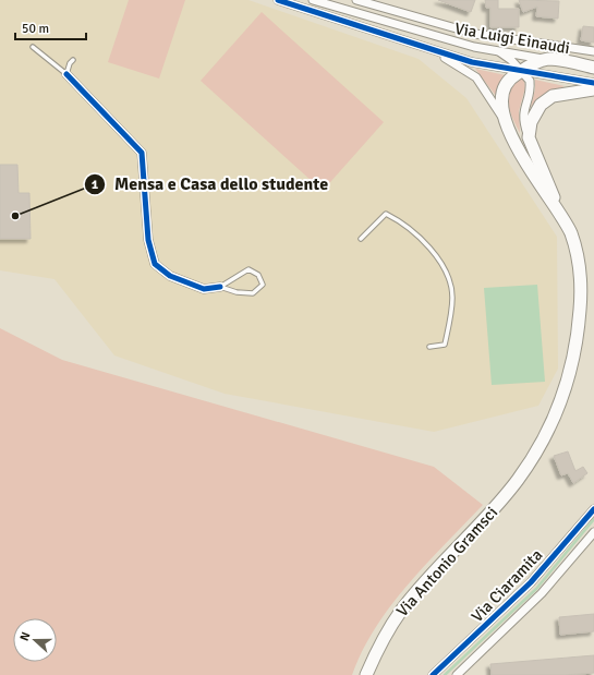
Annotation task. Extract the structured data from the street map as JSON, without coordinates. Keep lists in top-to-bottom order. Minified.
{"streets":{"main road":["Via Antonio Gramsci"],"street":["Via Luigi Einaudi","Via Ciaramita"]},"places":["Mensa e Casa dello studente"],"scale_bar":"50 m","north":"left"}
